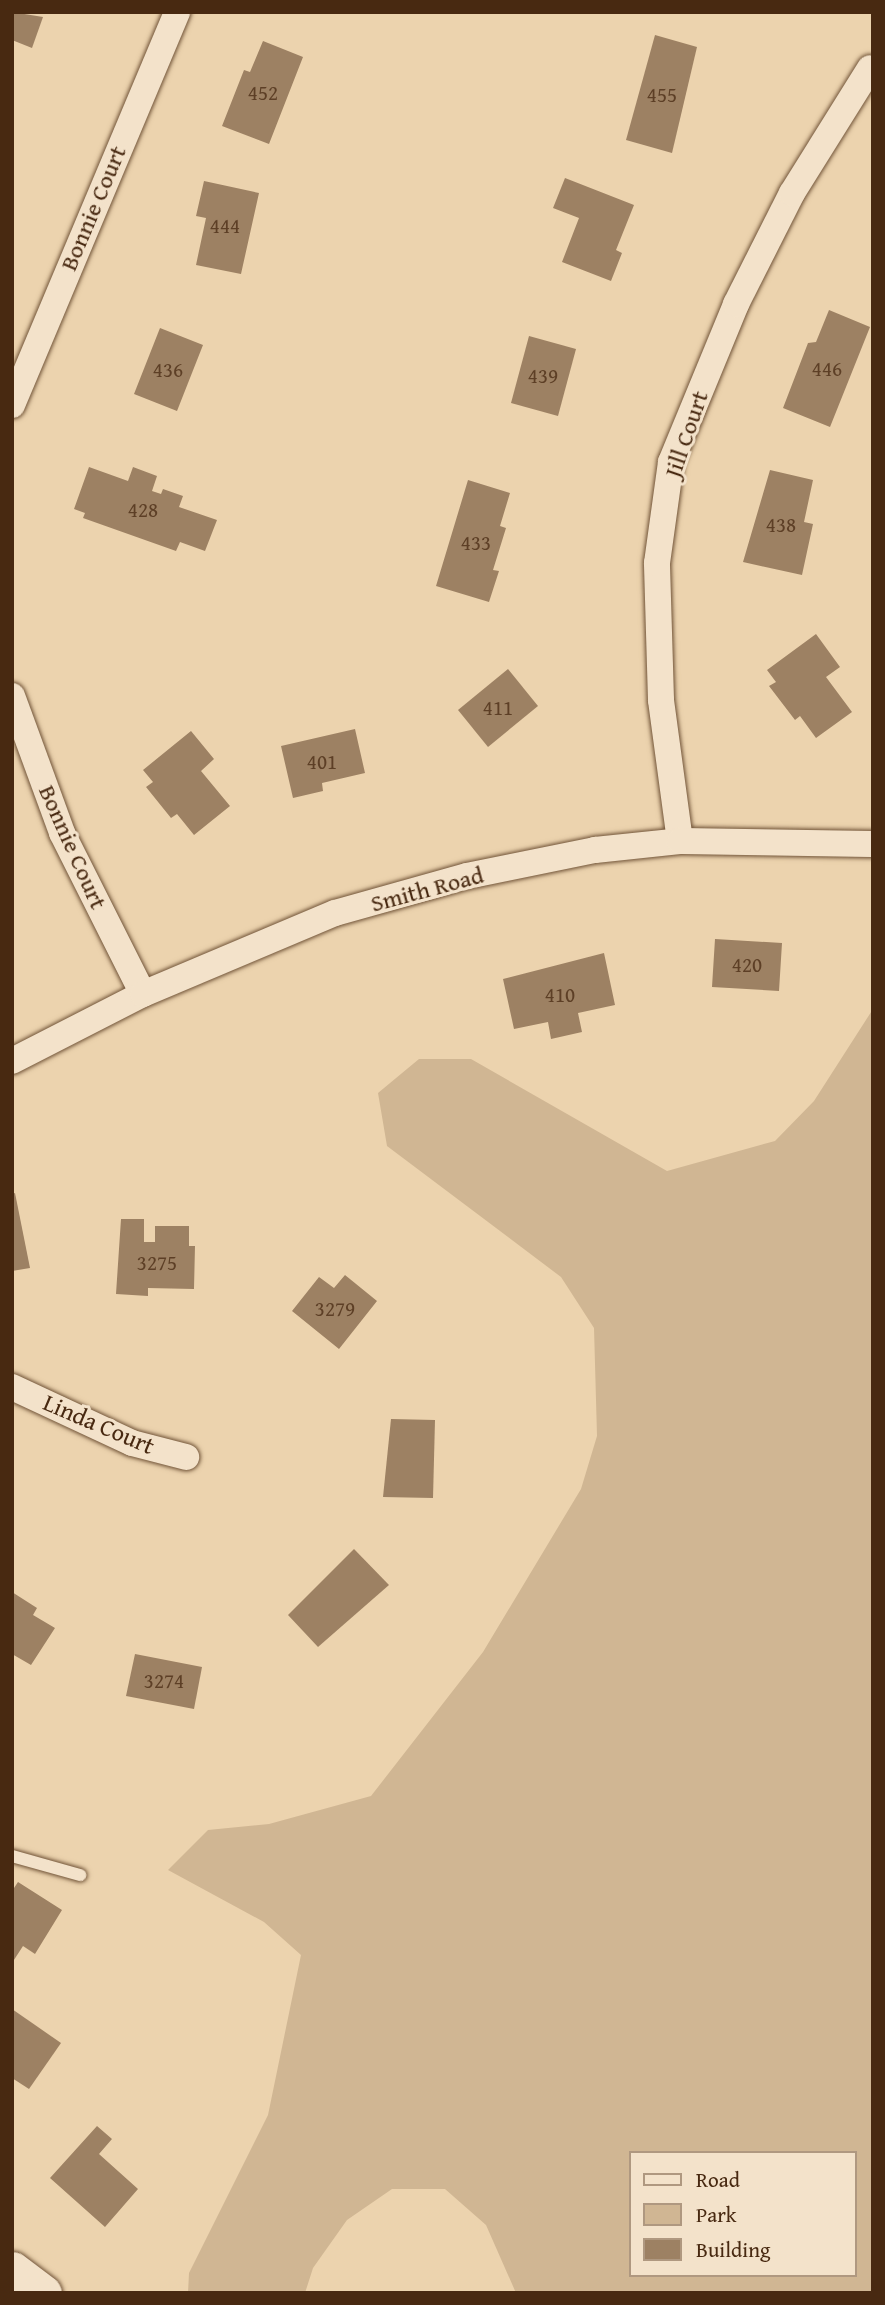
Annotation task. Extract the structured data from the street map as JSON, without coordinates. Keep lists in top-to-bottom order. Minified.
{"streets":{"street":["Bonnie Court","Jill Court","Smith Road","Linda Court"]},"crossings":[["Bonnie Court","Smith Road"],["Jill Court","Smith Road"]],"house_numbers":["452","455","444","446","436","439","428","438","433","411","401","420","410","3275","3279","3274"],"legend":["Road","Park","Building"]}
